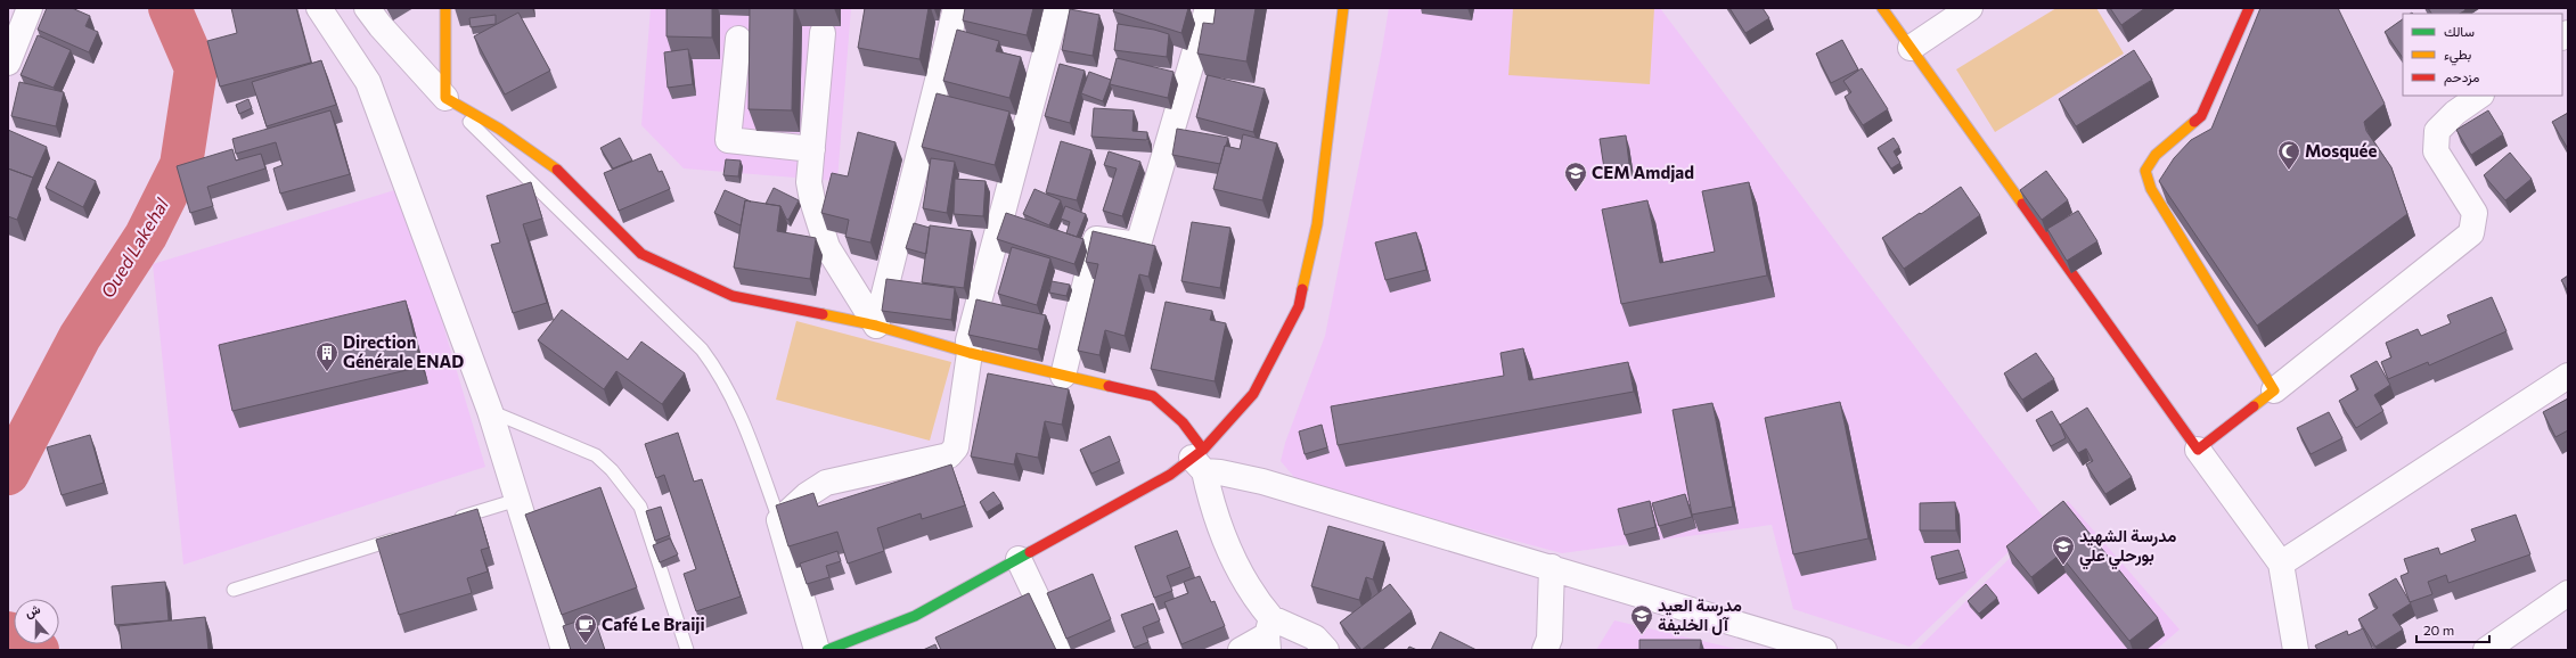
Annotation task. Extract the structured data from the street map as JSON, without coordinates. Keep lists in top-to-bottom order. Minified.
{"water":["Oued Lakehal"],"places":{"mosque":["Mosquée"],"school or university":["CEM Amdjad","مدرسة الشهيد بورحلي علي","مدرسة العيد آل الخليفة"],"building":["Direction Générale ENAD"],"cafe":["Café Le Braiji"]},"legend":["سالك","بطيء","مزدحم"],"scale_bar":"20 m","north":"top"}
